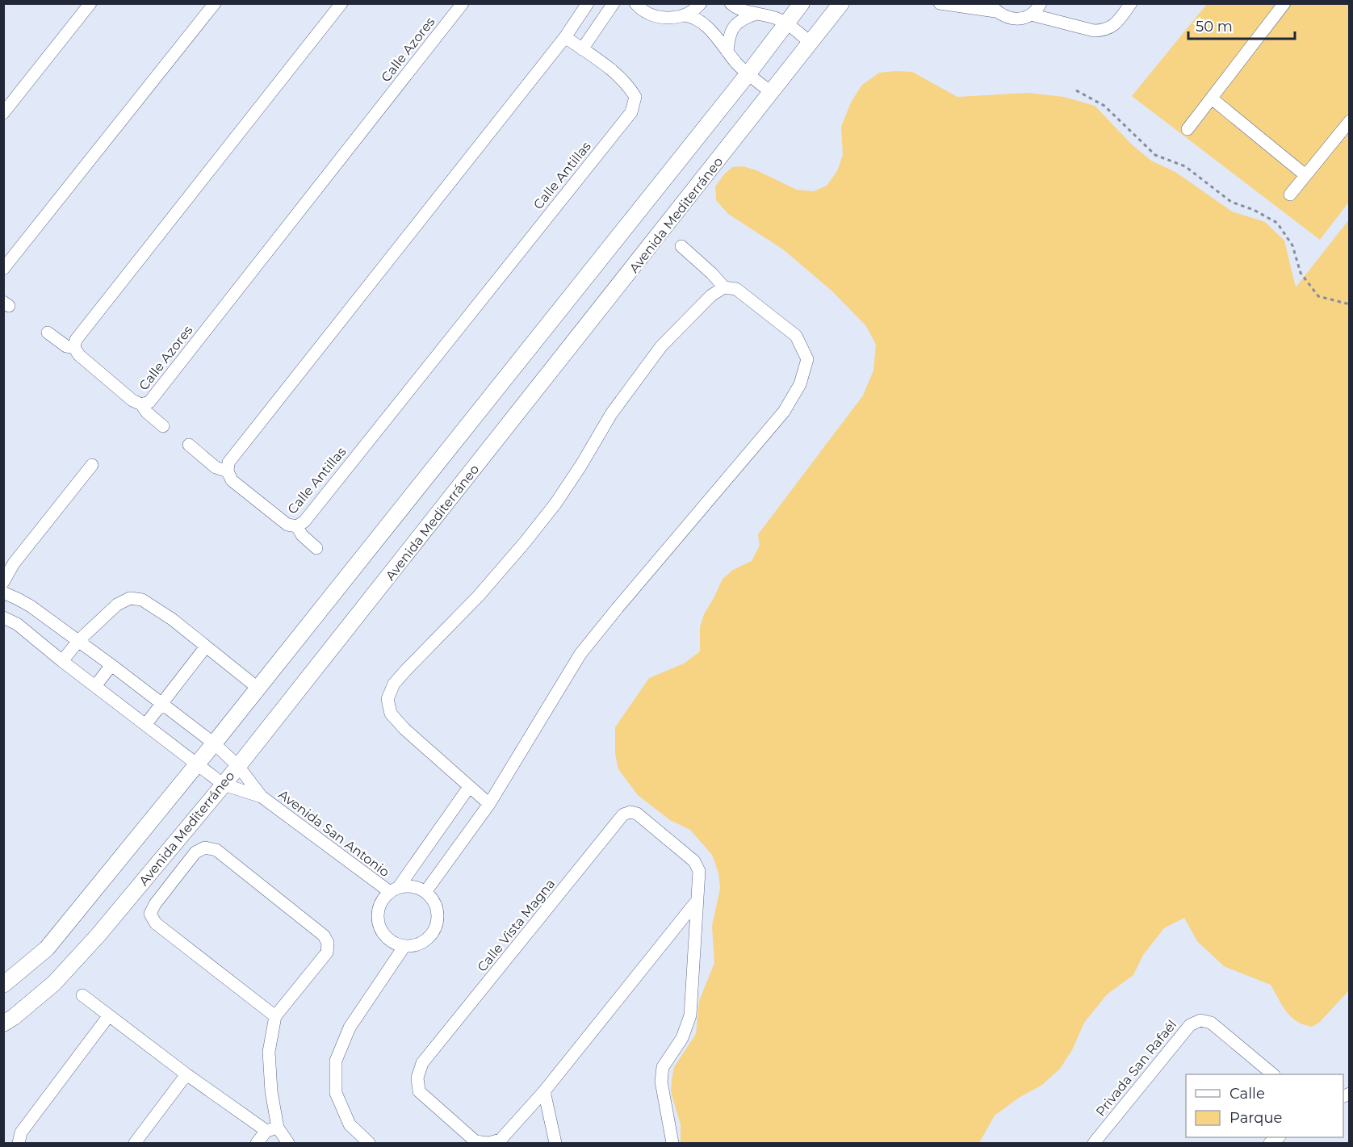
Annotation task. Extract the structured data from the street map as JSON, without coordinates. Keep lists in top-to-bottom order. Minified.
{"streets":{"street":["Calle Azores","Calle Antillas","Avenida Mediterráneo","Avenida San Antonio","Calle Vista Magna","Privada San Rafaél"]},"crossings":[["Avenida Mediterráneo","Avenida San Antonio"]],"legend":["Calle","Parque"],"scale_bar":"50 m"}
